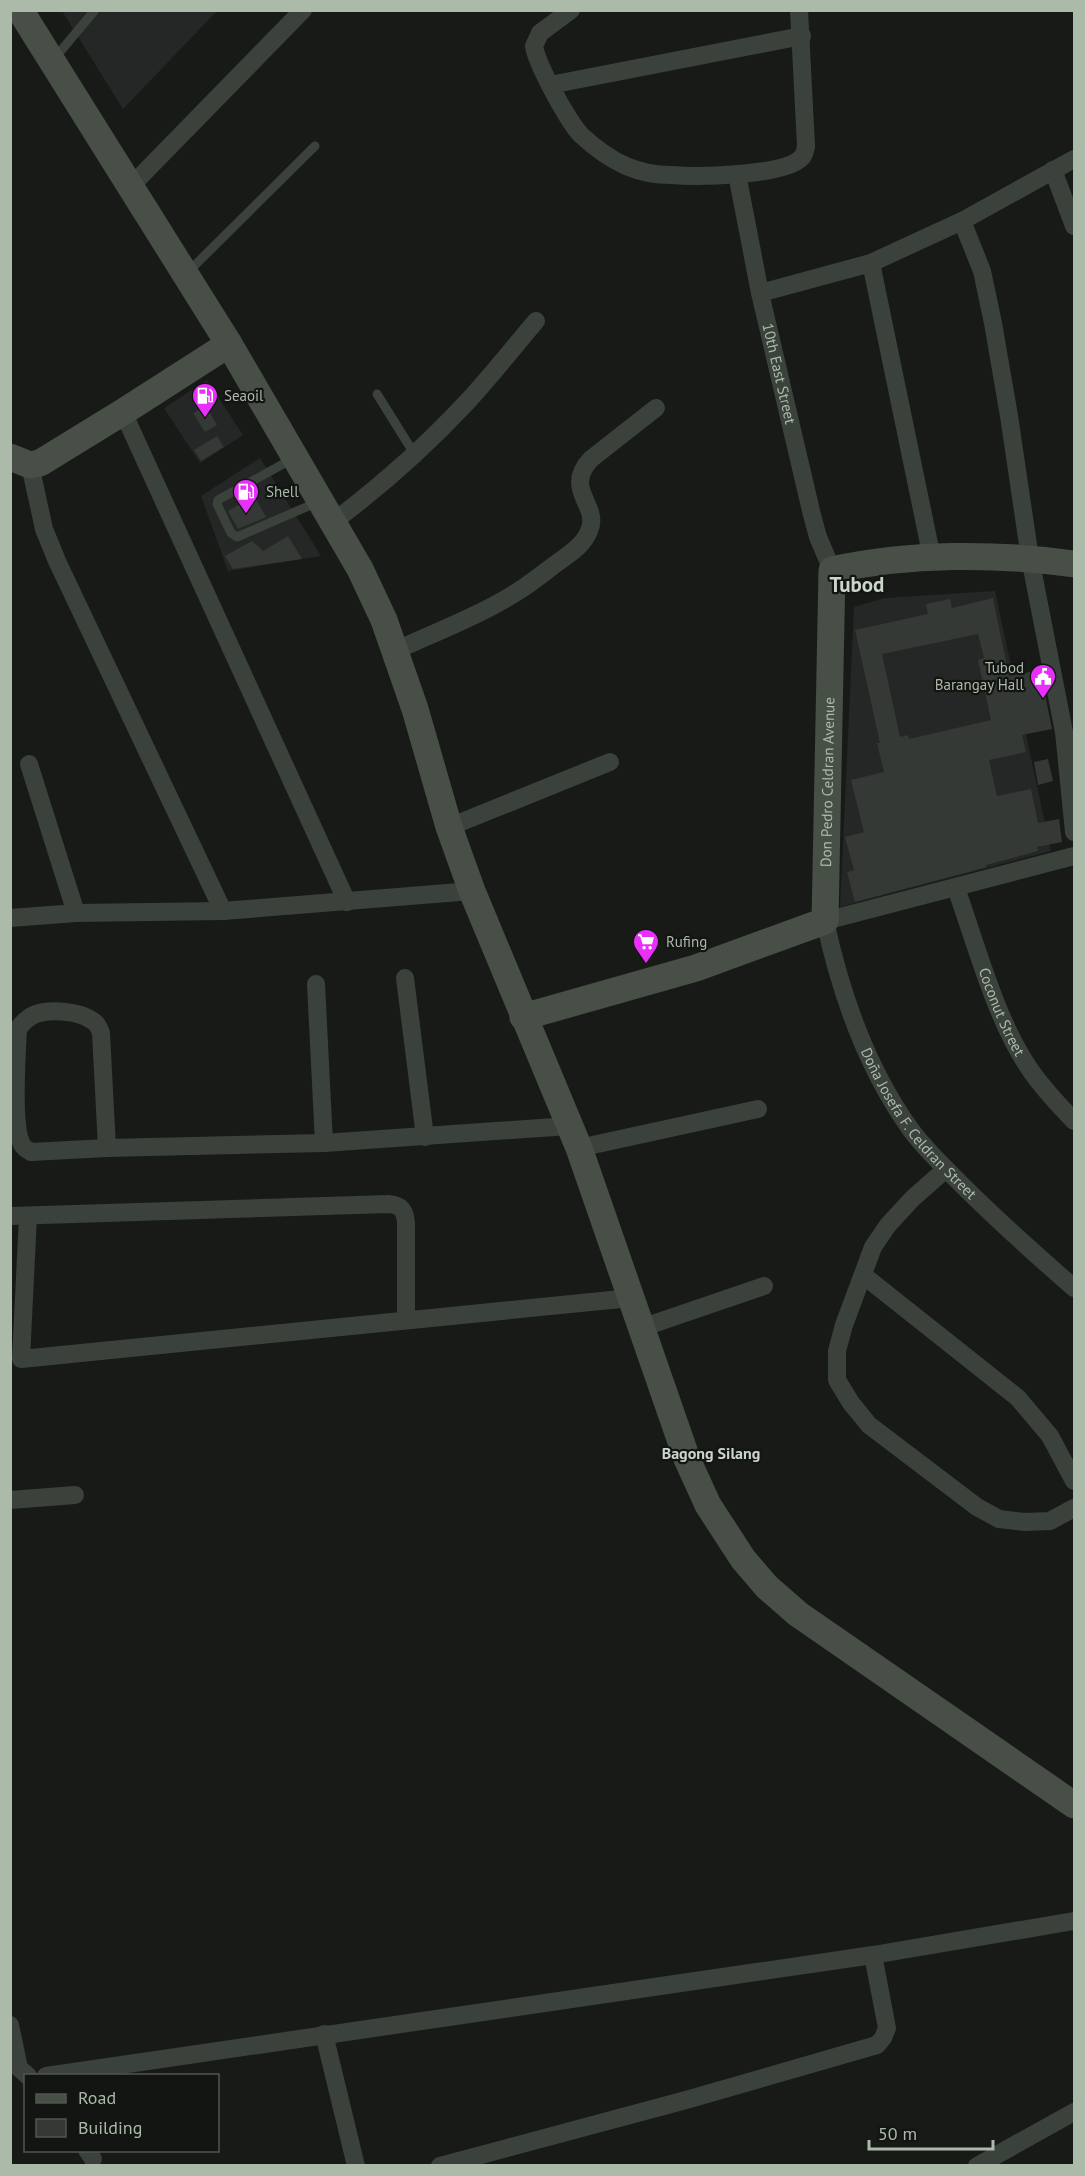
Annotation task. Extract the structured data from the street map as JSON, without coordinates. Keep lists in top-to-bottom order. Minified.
{"streets":{"main road":["Don Pedro Celdran Avenue"],"street":["10th East Street","Coconut Street","Doña Josefa F. Celdran Street"]},"crossings":[["10th East Street","Don Pedro Celdran Avenue"],["Don Pedro Celdran Avenue","Doña Josefa F. Celdran Street"]],"districts":["Tubod","Bagong Silang"],"places":{"fuel station":["Seaoil","Shell"],"public building":["Tubod Barangay Hall"],"supermarket":["Rufing"]},"legend":["Road","Building"],"scale_bar":"50 m"}
